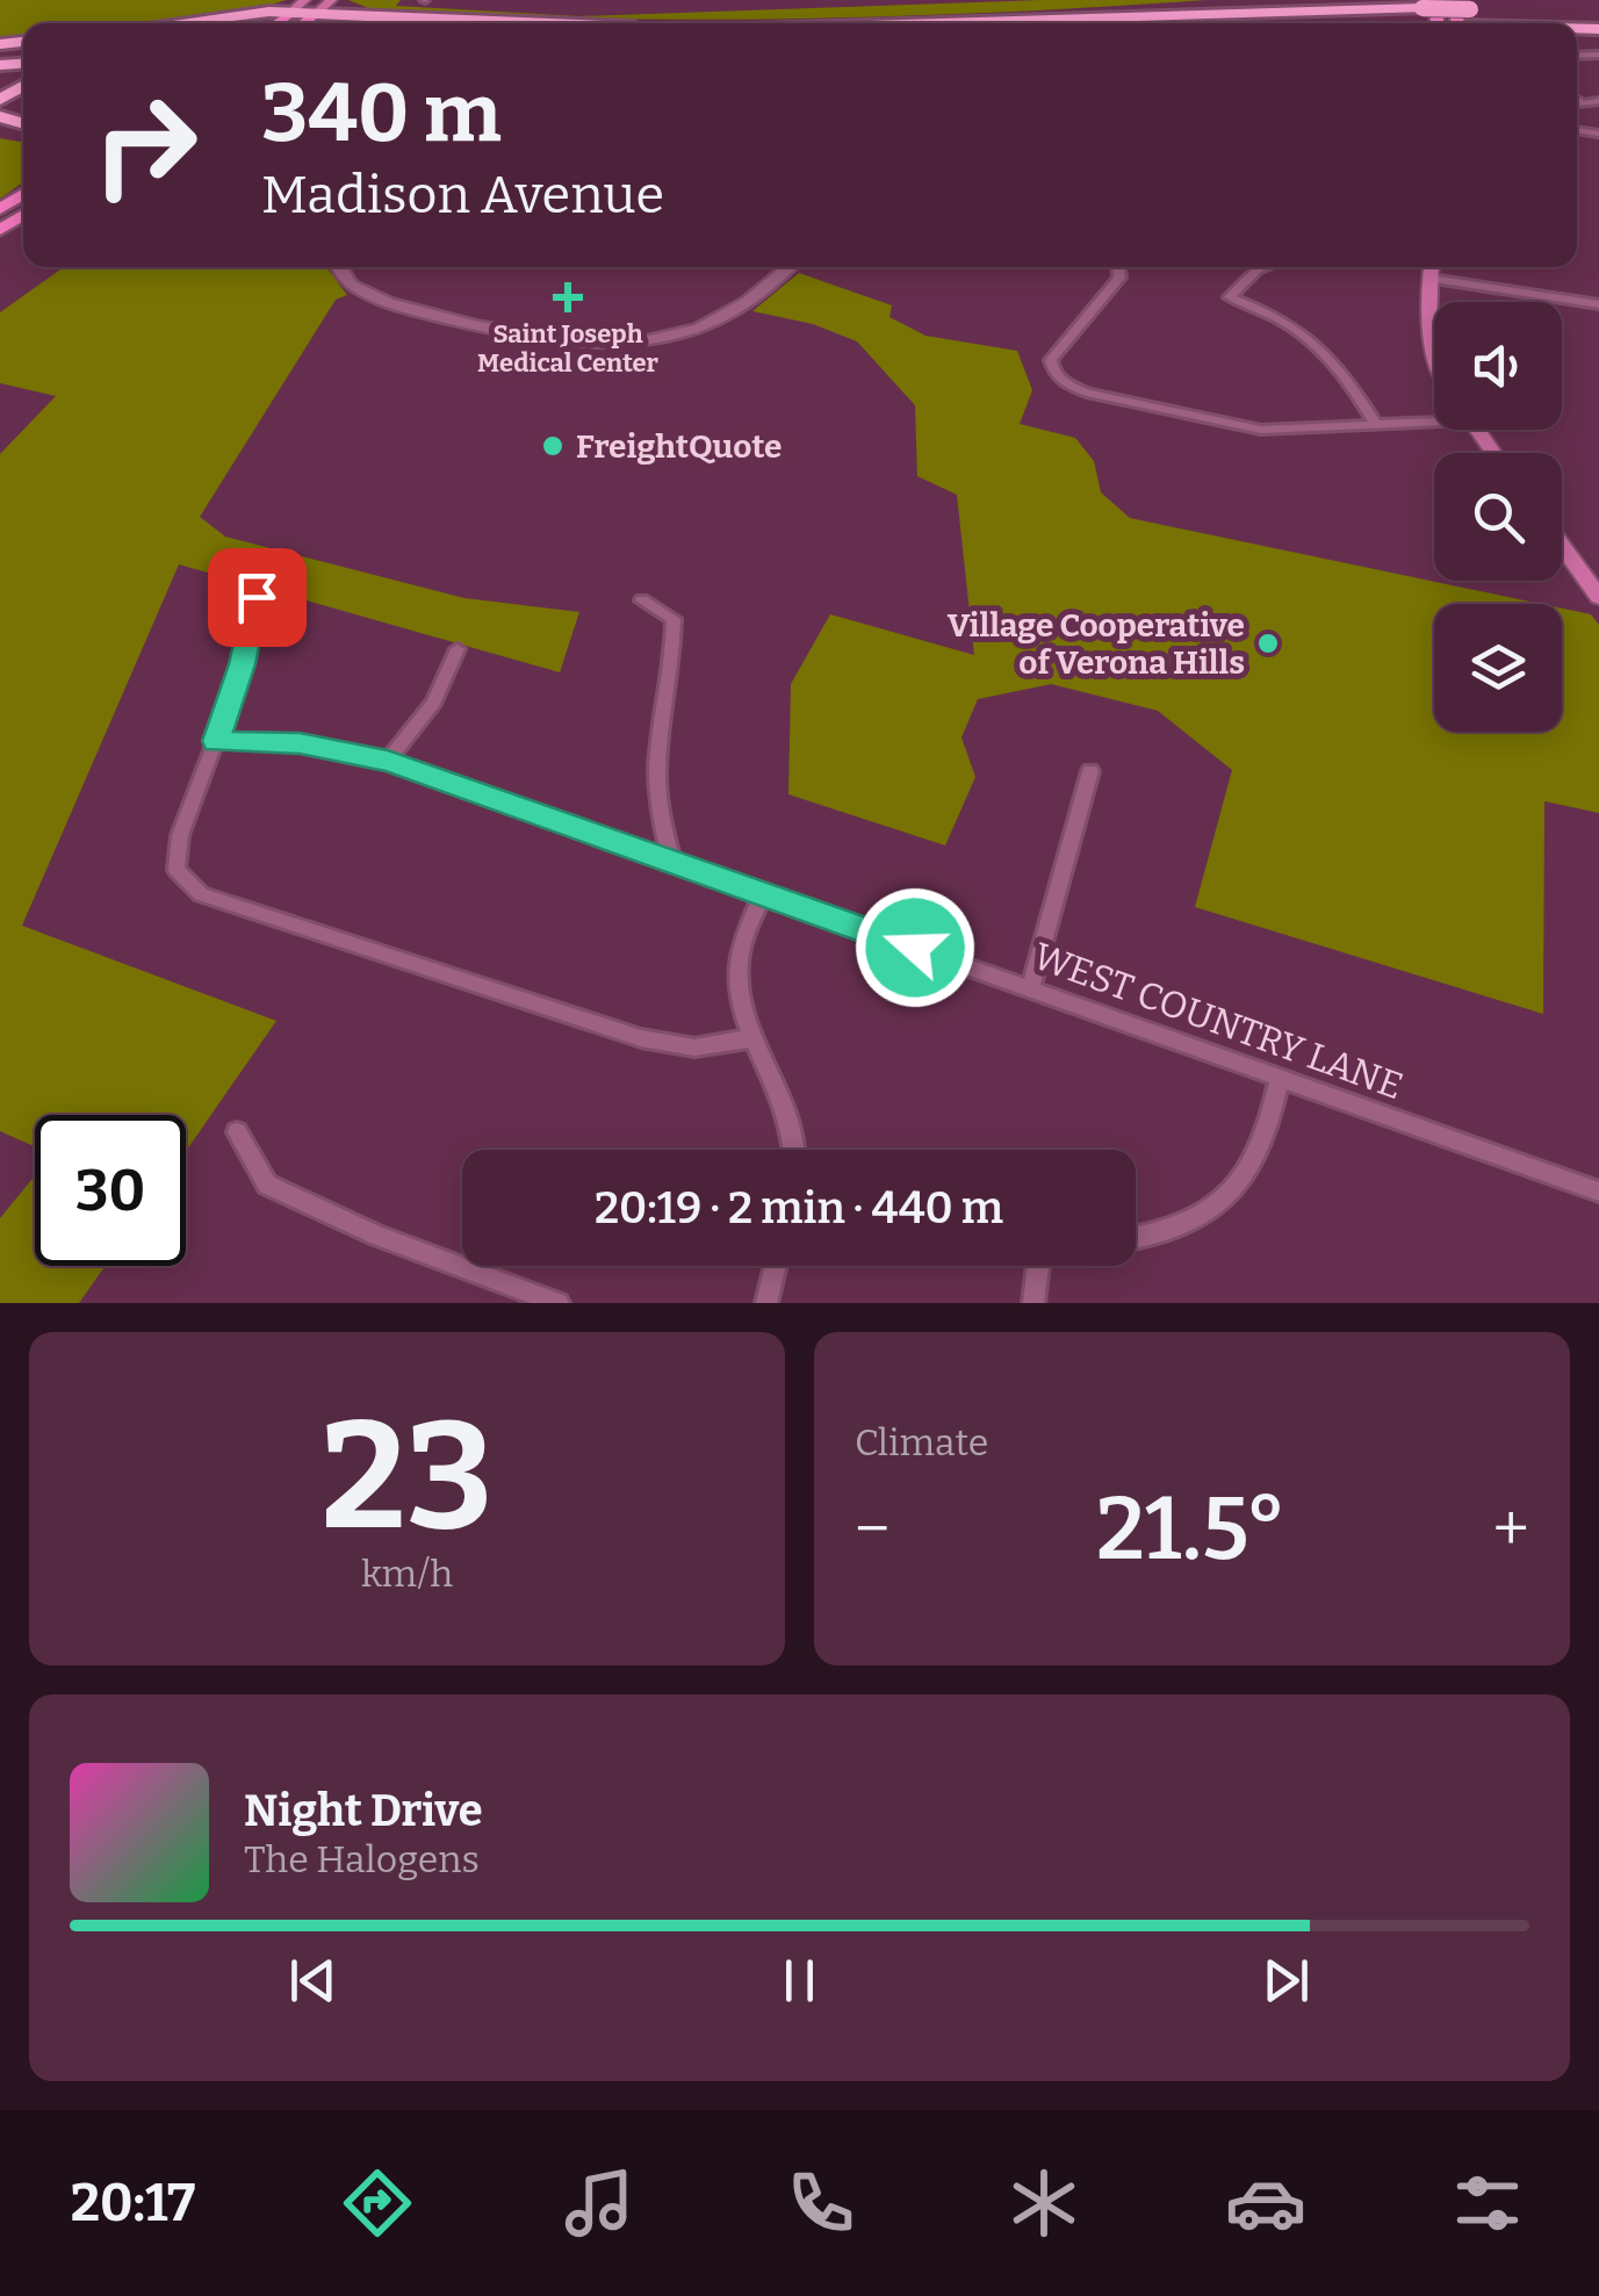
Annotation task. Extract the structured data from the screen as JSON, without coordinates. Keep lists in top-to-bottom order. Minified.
{"streets":{"street":["WEST COUNTRY LANE"]},"places":{"health":["Saint Joseph Medical Center"],"other":["FreightQuote","Village Cooperative of Verona Hills"]},"page":{"turn":["340 m","Madison Avenue"],"limit":"30","trip":"20:19 · 2 min · 440 m","tile":[["23","km/h"],"Climate"],"heat":["−","21.5°","+"],"song":["Night Drive","The Halogens"],"tabs":"20:17"}}
